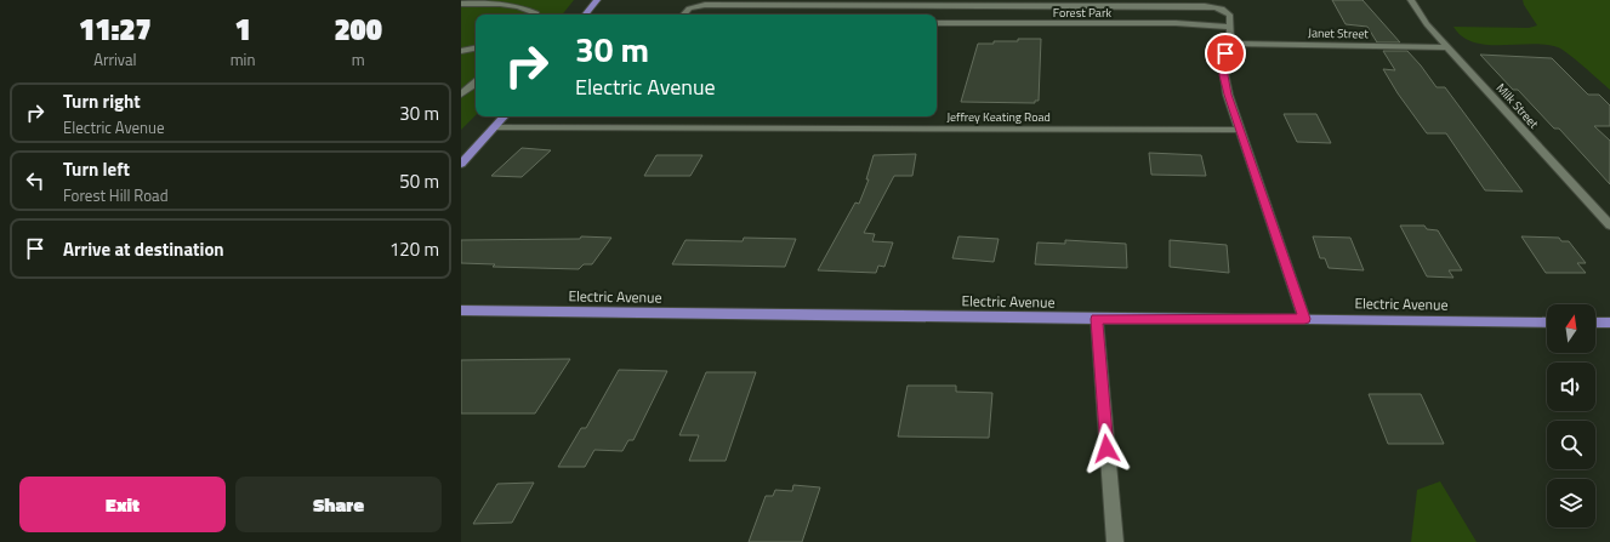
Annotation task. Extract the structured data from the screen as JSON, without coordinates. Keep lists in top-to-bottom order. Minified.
{"streets":{"main road":["Electric Avenue"],"street":["Forest Park","Janet Street","Milk Street","Jeffrey Keating Road"]},"crossings":[["Janet Street","Milk Street"]],"north":"top","page":{"eta":["11:27","Arrival","1","min","200","m"],"turn":["30 m","Electric Avenue"],"list":[{"name":"Turn right","note":"Electric Avenue","value":"30 m"},{"name":"Turn left","note":"Forest Hill Road","value":"50 m"},{"name":"Arrive at destination","value":"120 m"}],"buttons":["Exit","Share"]}}
